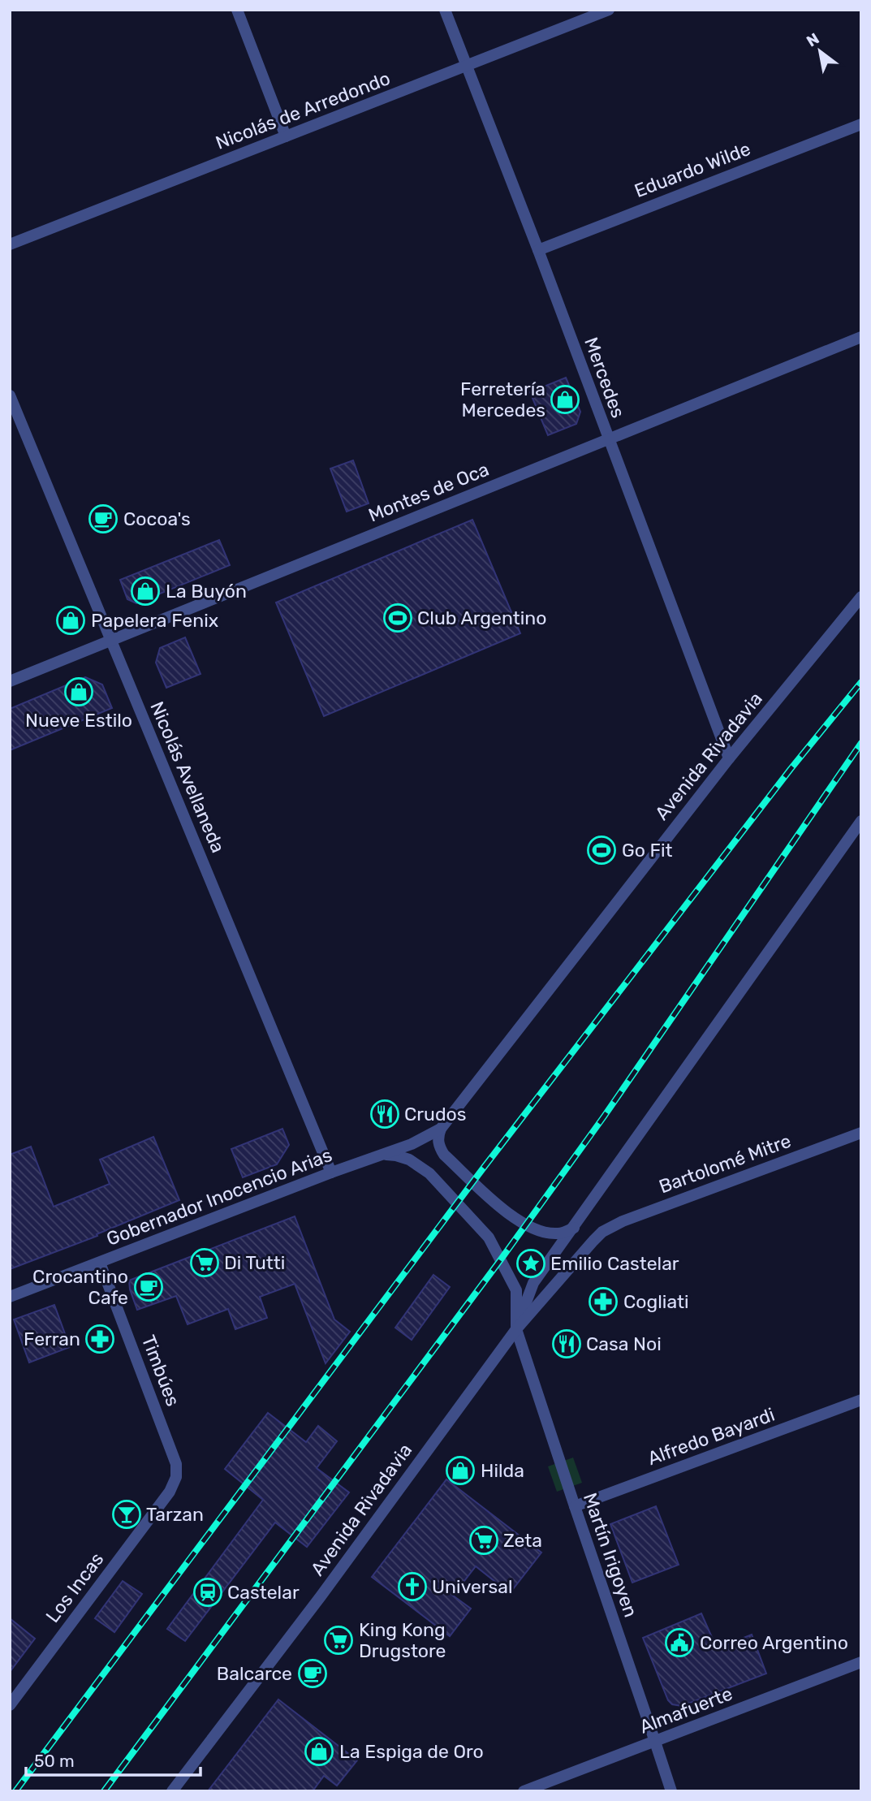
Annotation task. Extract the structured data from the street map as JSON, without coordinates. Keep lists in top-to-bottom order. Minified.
{"streets":{"street":["Nicolás de Arredondo","Eduardo Wilde","Mercedes","Montes de Oca","Avenida Rivadavia","Nicolás Avellaneda","Bartolomé Mitre","Gobernador Inocencio Arias","Timbúes","Alfredo Bayardi","Martín Irigoyen","Los Incas","Almafuerte"]},"crossings":[["Nicolás de Arredondo","Mercedes"],["Eduardo Wilde","Mercedes"],["Mercedes","Montes de Oca"],["Mercedes","Avenida Rivadavia"],["Montes de Oca","Nicolás Avellaneda"],["Avenida Rivadavia","Bartolomé Mitre"],["Avenida Rivadavia","Gobernador Inocencio Arias"],["Avenida Rivadavia","Martín Irigoyen"],["Nicolás Avellaneda","Gobernador Inocencio Arias"],["Gobernador Inocencio Arias","Timbúes"],["Gobernador Inocencio Arias","Martín Irigoyen"],["Timbúes","Los Incas"],["Alfredo Bayardi","Martín Irigoyen"],["Martín Irigoyen","Almafuerte"]],"places":{"shop":["Ferretería Mercedes","La Buyón","Papelera Fenix","Nueve Estilo","Hilda","La Espiga de Oro"],"cafe":["Cocoa's","Crocantino Cafe","Balcarce"],"sports":["Club Argentino","Go Fit"],"restaurant":["Crudos","Casa Noi"],"supermarket":["Di Tutti","Zeta","King Kong Drugstore"],"place":["Emilio Castelar"],"pharmacy":["Cogliati","Ferran"],"bar":["Tarzan"],"church":["Universal"],"station":["Castelar"],"public building":["Correo Argentino"]},"scale_bar":"50 m","north":"top left"}
